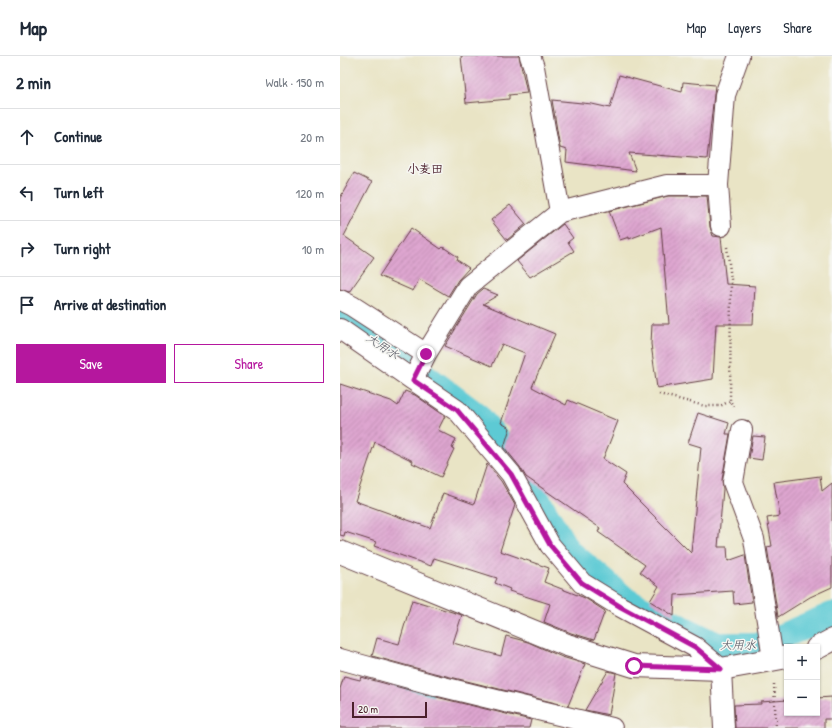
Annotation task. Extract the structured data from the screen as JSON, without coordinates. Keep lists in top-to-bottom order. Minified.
{"districts":["小麦田"],"water":["大用水"],"scale_bar":"20 m","page":{"header":"Map","nav":["Map","Layers","Share"],"heading":["2 min","Walk · 150 m"],"list":[["Continue","20 m"],["Turn left","120 m"],["Turn right","10 m"],"Arrive at destination"],"buttons":["Save","Share"],"map_buttons":["+","−"],"scale":"20 m"}}
